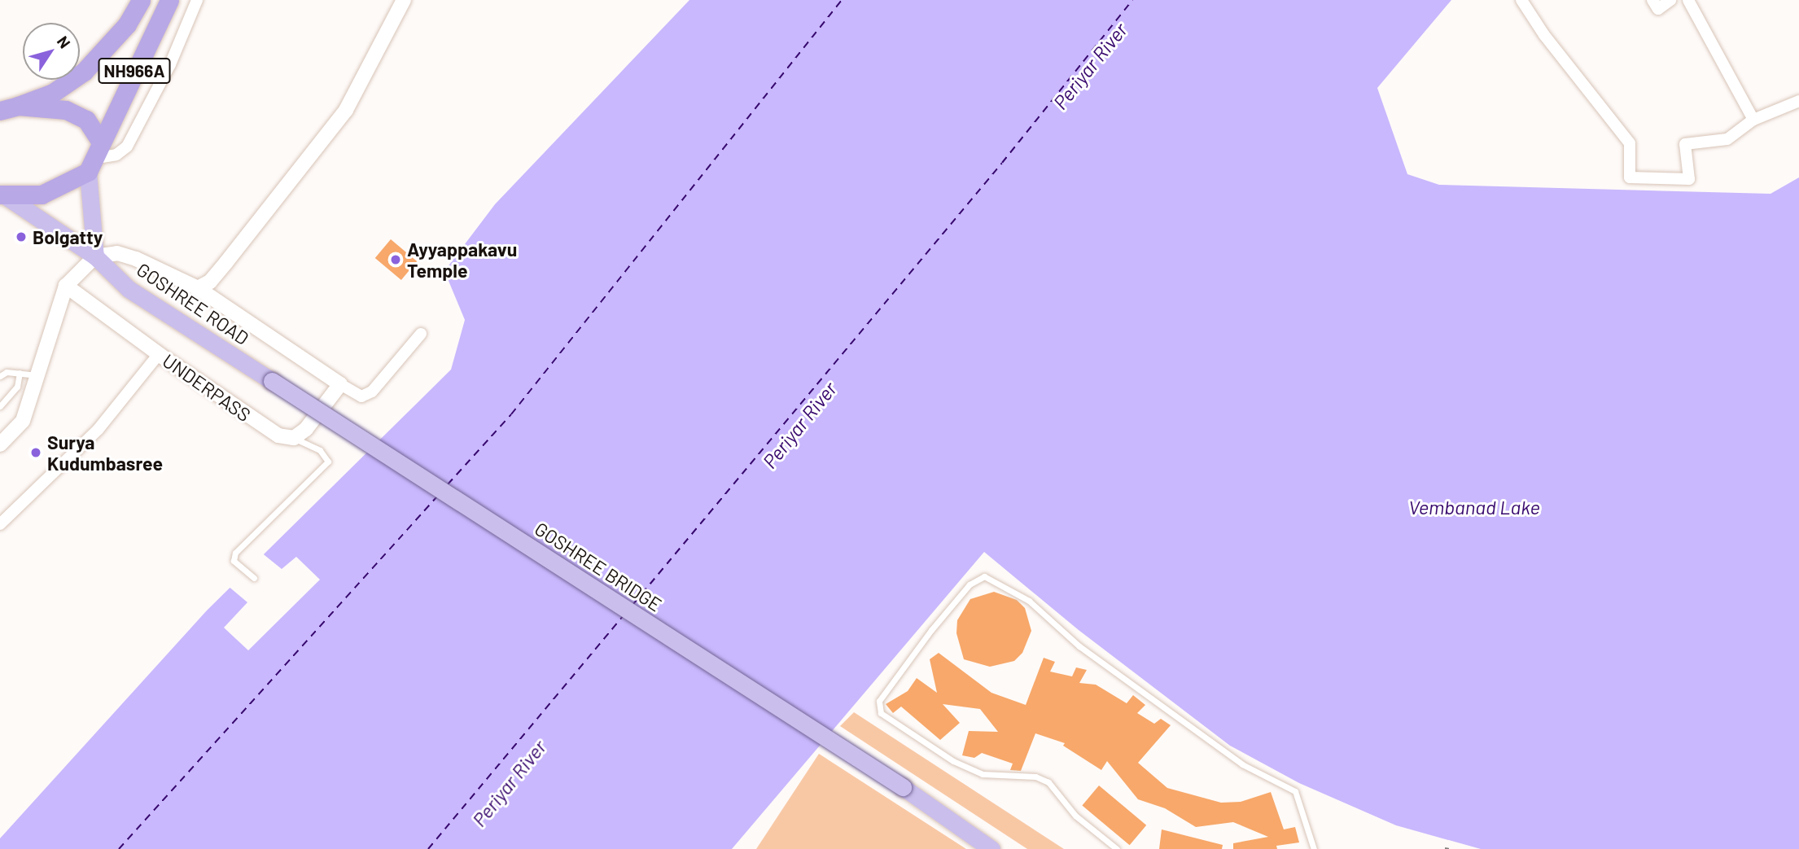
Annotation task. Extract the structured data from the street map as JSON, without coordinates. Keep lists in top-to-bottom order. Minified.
{"streets":{"highway":["NH966A"],"main road":["GOSHREE ROAD","GOSHREE BRIDGE"],"street":["UNDERPASS"]},"crossings":[["GOSHREE ROAD","GOSHREE BRIDGE"]],"water":["Periyar River","Vembanad Lake"],"places":["Bolgatty","Ayyappakavu Temple","Surya Kudumbasree"],"north":"top right"}
